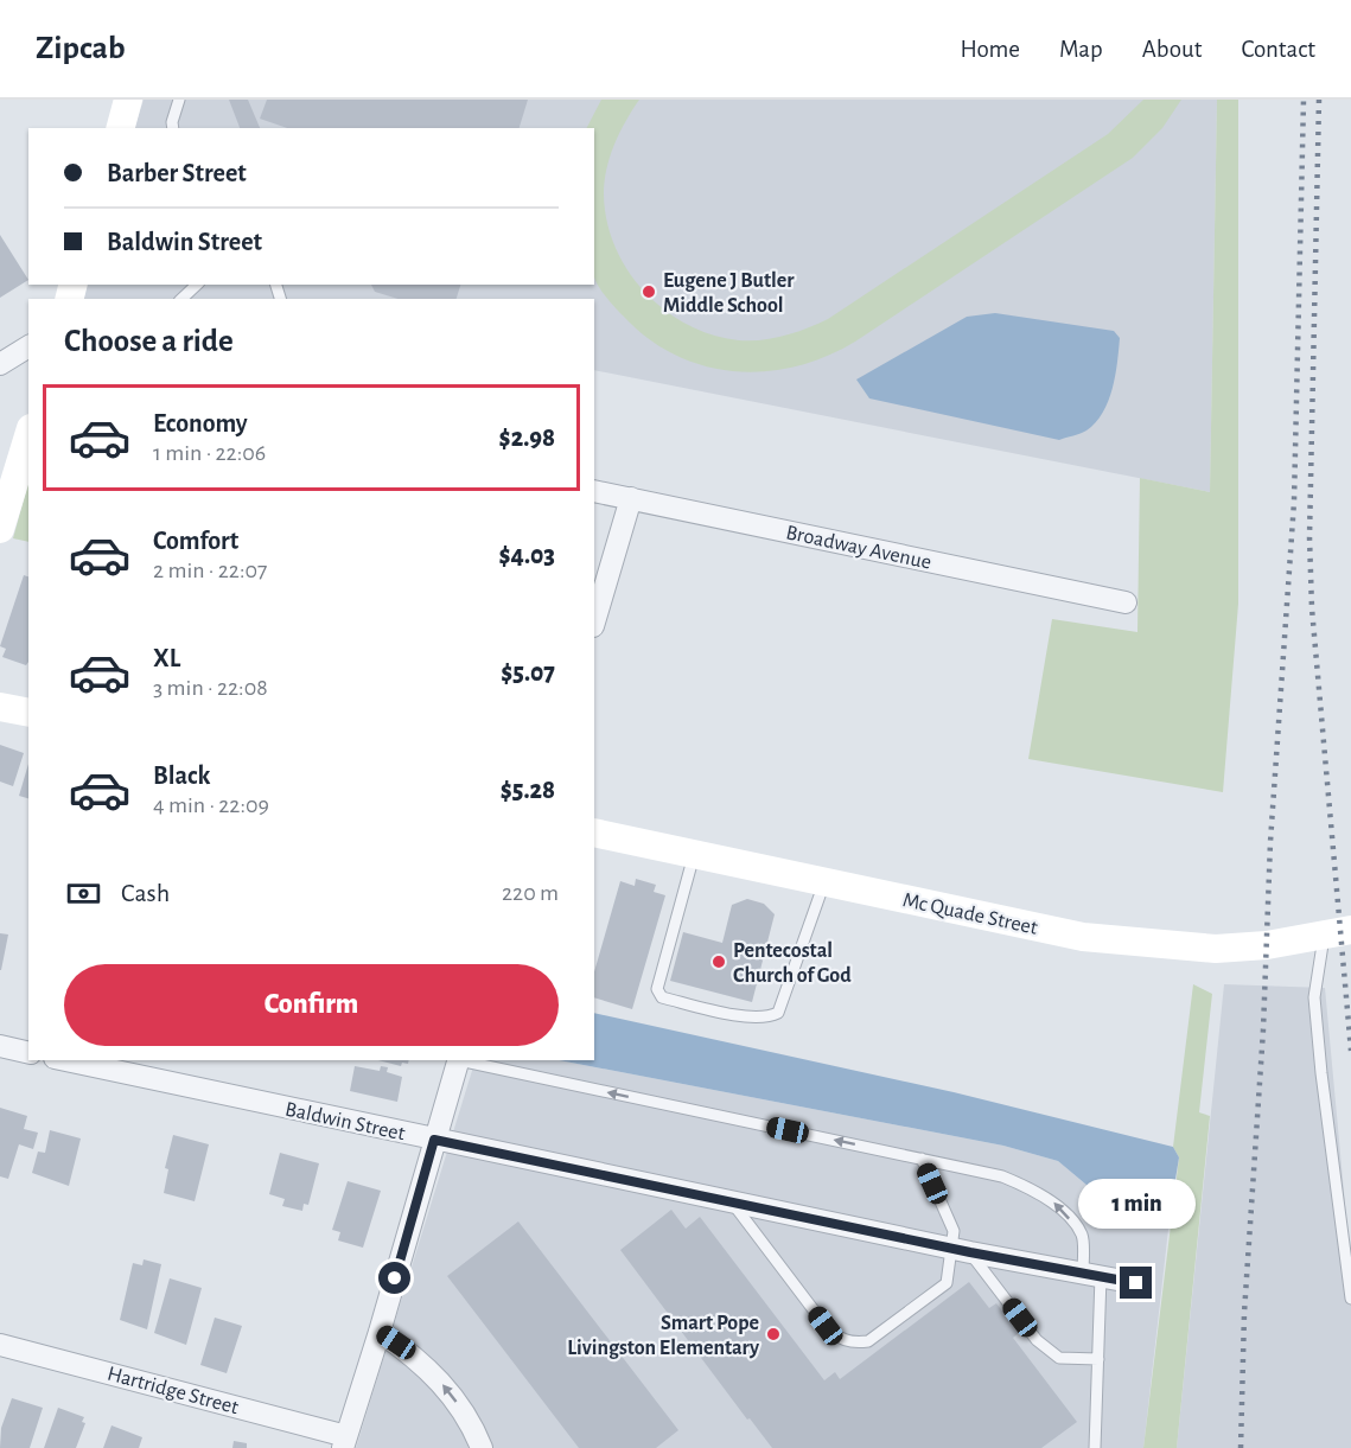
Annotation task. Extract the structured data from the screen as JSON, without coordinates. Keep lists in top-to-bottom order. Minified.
{"streets":{"street":["Broadway Avenue","Mc Quade Street","Baldwin Street","Hartridge Street"]},"places":["Eugene J Butler Middle School","Pentecostal Church of God","Smart Pope Livingston Elementary"],"page":{"header":"Zipcab","nav":["Home","Map","About","Contact"],"banner":["Barber Street","Baldwin Street"],"heading":"Choose a ride","list":[{"name":"Economy","note":"1 min · 22:06","value":"$2.98"},{"name":"Comfort","note":"2 min · 22:07","value":"$4.03"},{"name":"XL","note":"3 min · 22:08","value":"$5.07"},{"name":"Black","note":"4 min · 22:09","value":"$5.28"}],"pay":["Cash","220 m"],"buttons":"Confirm","bubble":"1 min"}}
